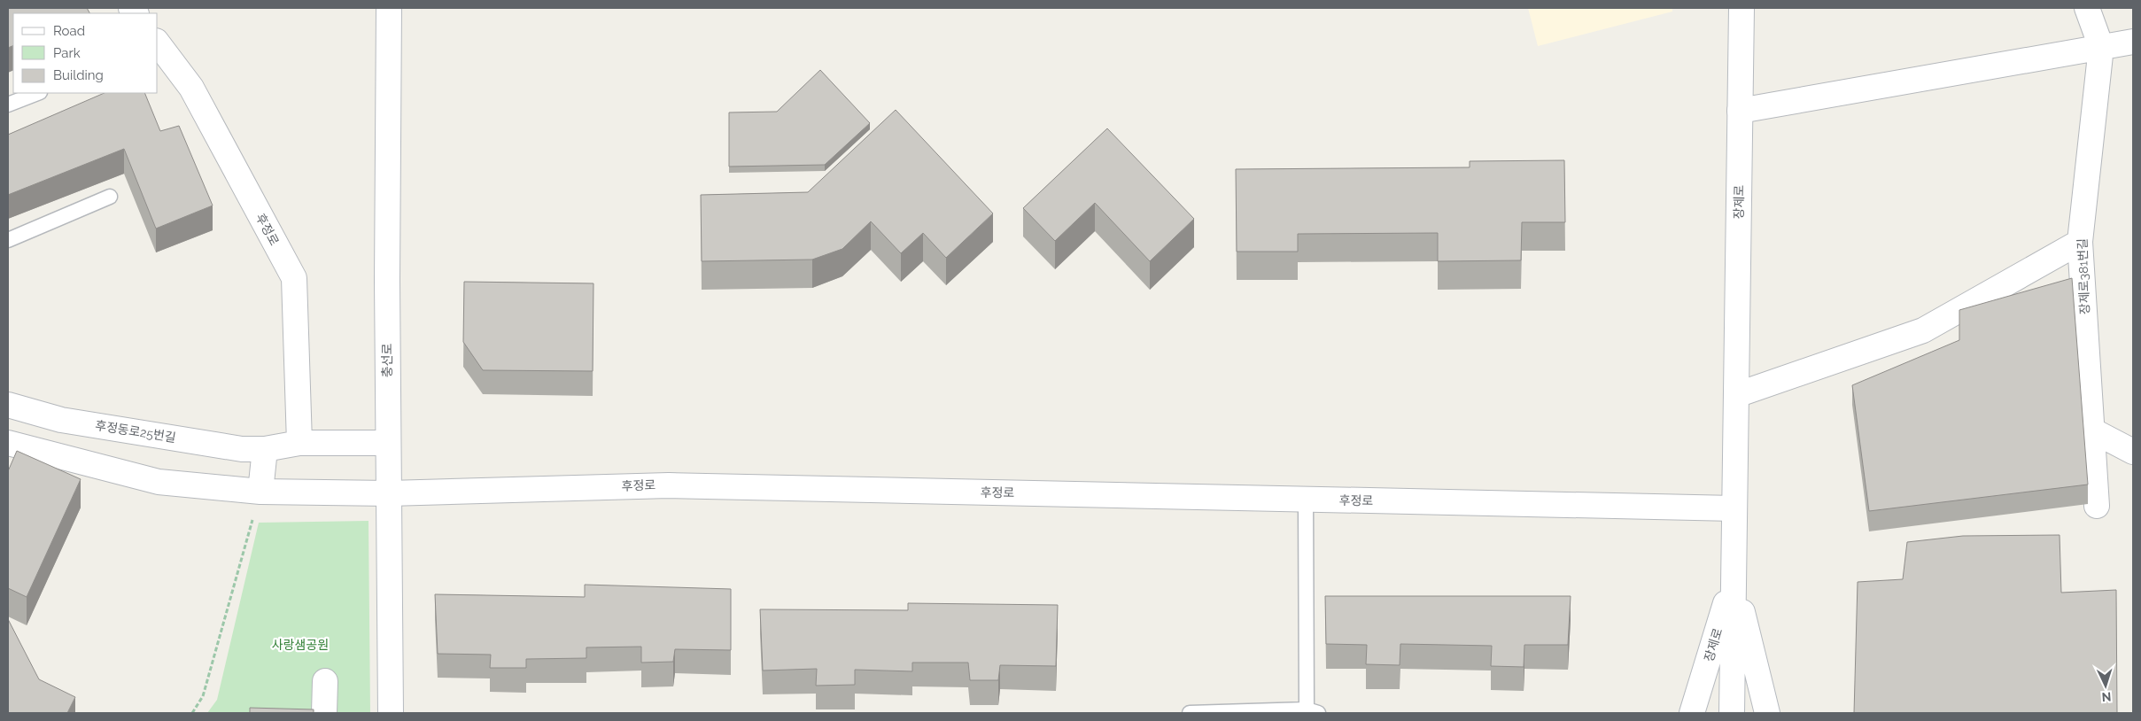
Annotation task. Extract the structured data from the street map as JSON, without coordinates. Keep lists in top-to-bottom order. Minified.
{"streets":{"street":["장제로","후정로","장제로381번길","충선로","후정동로25번길"]},"crossings":[["장제로","후정로"],["후정로","충선로"]],"parks":["사랑샘공원"],"legend":["Road","Park","Building"],"north":"bottom"}
